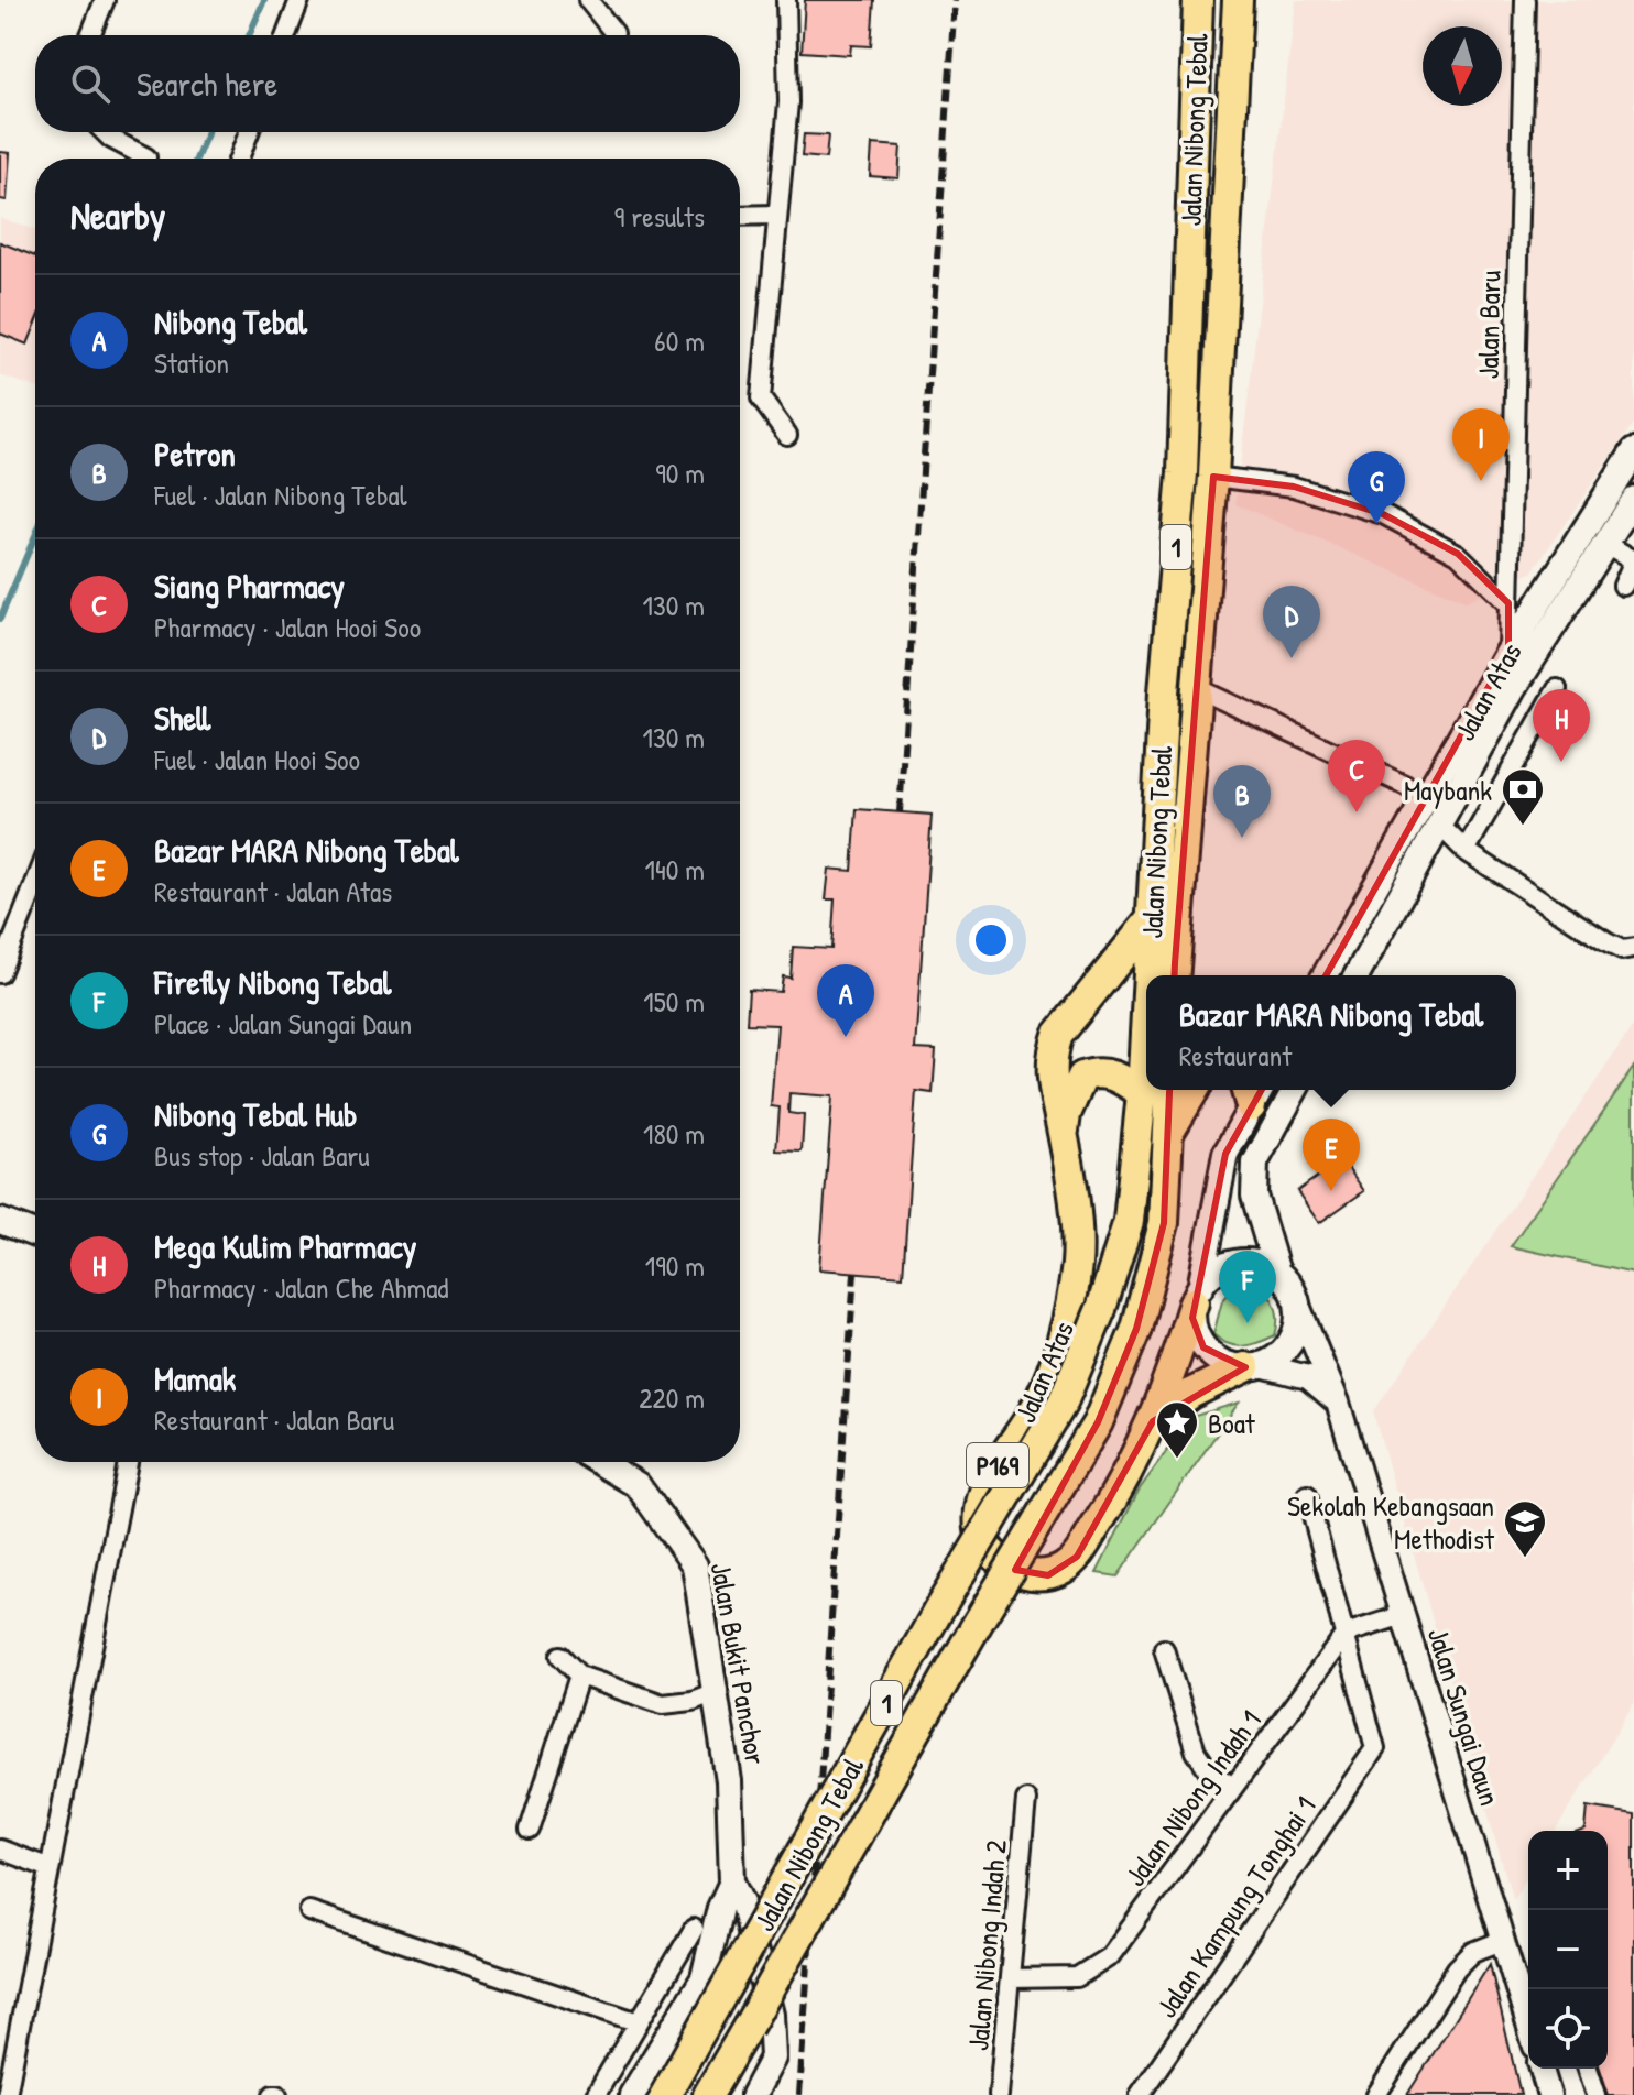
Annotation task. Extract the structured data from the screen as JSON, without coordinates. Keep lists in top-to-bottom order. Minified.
{"streets":{"highway":["Jalan Nibong Tebal","1","Jalan Atas","P169"],"main road":["Jalan Bukit Panchor"],"street":["Jalan Baru","Jalan Sungai Daun","Jalan Nibong Indah 1","Jalan Kampung Tonghai 1","Jalan Nibong Indah 2"]},"crossings":[["Jalan Nibong Tebal","P169"],["Jalan Baru","Jalan Atas"],["Jalan Atas","P169"],["Jalan Atas","Jalan Sungai Daun"],["Jalan Nibong Indah 1","Jalan Kampung Tonghai 1"],["Jalan Nibong Indah 1","Jalan Nibong Indah 2"]],"places":{"bank":["Maybank"],"place":["Boat"],"school or university":["Sekolah Kebangsaan Methodist"]},"north":"bottom","page":{"search":"Search here","heading":["Nearby","9 results"],"list":[{"mark":"A","name":"Nibong Tebal","note":"Station","value":"60 m"},{"mark":"B","name":"Petron","note":"Fuel · Jalan Nibong Tebal","value":"90 m"},{"mark":"C","name":"Siang Pharmacy","note":"Pharmacy · Jalan Hooi Soo","value":"130 m"},{"mark":"D","name":"Shell","note":"Fuel · Jalan Hooi Soo","value":"130 m"},{"mark":"E","name":"Bazar MARA Nibong Tebal","note":"Restaurant · Jalan Atas","value":"140 m"},{"mark":"F","name":"Firefly Nibong Tebal","note":"Place · Jalan Sungai Daun","value":"150 m"},{"mark":"G","name":"Nibong Tebal Hub","note":"Bus stop · Jalan Baru","value":"180 m"},{"mark":"H","name":"Mega Kulim Pharmacy","note":"Pharmacy · Jalan Che Ahmad","value":"190 m"},{"mark":"I","name":"Mamak","note":"Restaurant · Jalan Baru","value":"220 m"}],"pins":["I","G","D","H","C","B","A","E","F"],"popup":["Bazar MARA Nibong Tebal","Restaurant"],"map_buttons":["+","−"]}}
